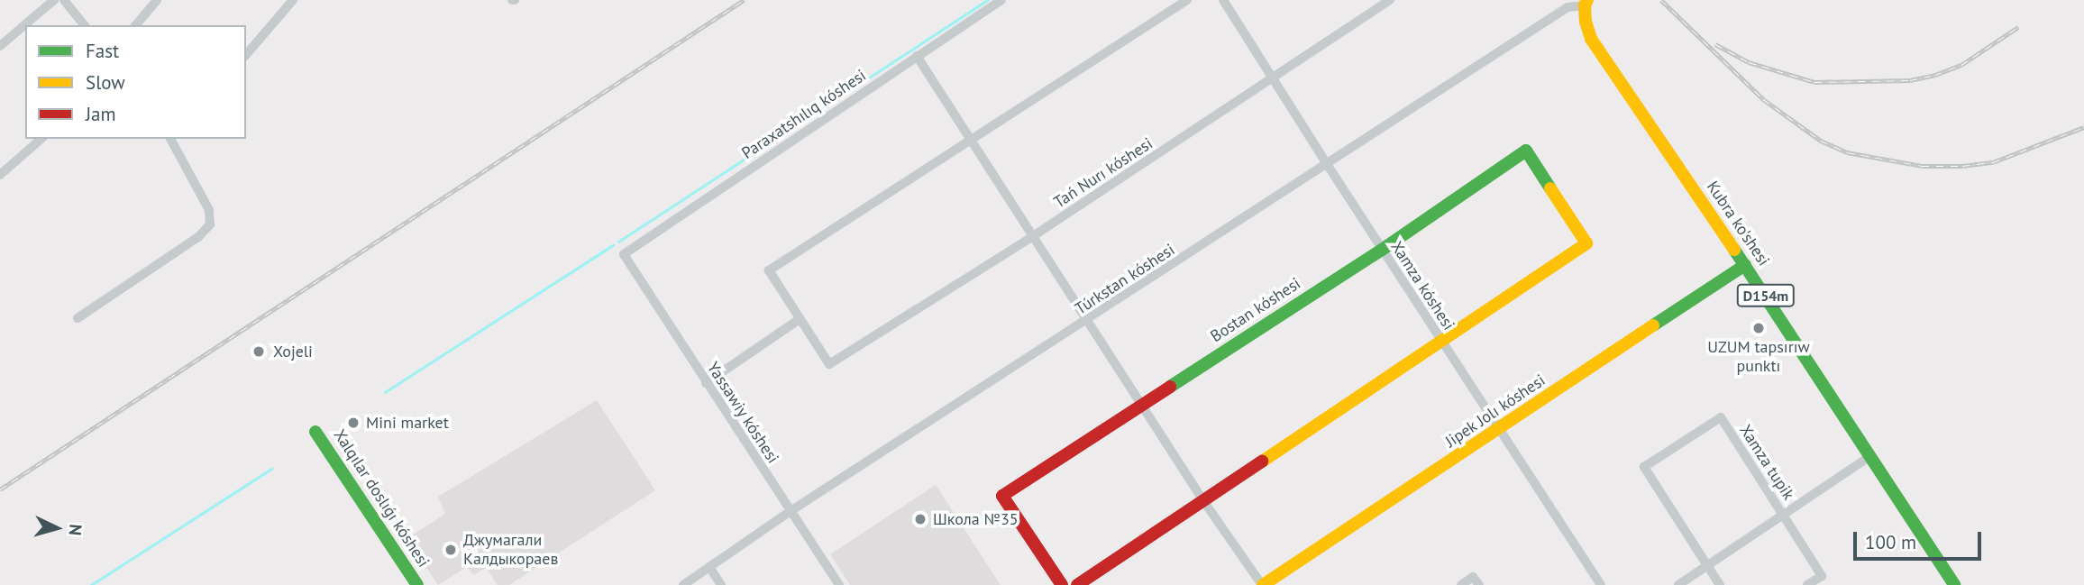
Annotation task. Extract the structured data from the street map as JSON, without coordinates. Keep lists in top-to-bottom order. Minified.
{"streets":{"street":["Paraxatshılıq kóshesi","Tań Nurı kóshesi","Kubra ko'shesi","Túrkstan kóshesi","Xamza kóshesi","D154m","Bostan kóshesi","Jipek Jolı kóshesi","Yassawiy kóshesi","Xamza tupik","Xalqılar doslıǵı kóshesi"]},"crossings":[["Paraxatshılıq kóshesi","Yassawiy kóshesi"],["Tań Nurı kóshesi","Xamza kóshesi"],["Kubra ko'shesi","Túrkstan kóshesi"],["Kubra ko'shesi","Jipek Jolı kóshesi"],["Túrkstan kóshesi","Xamza kóshesi"],["Túrkstan kóshesi","Yassawiy kóshesi"],["Xamza kóshesi","Bostan kóshesi"],["Xamza kóshesi","Jipek Jolı kóshesi"]],"places":["UZUM tapsırıw punktı","Xojeli","Mini market","Школа №35","Джумагали Калдыкораев"],"legend":["Fast","Slow","Jam"],"scale_bar":"100 m","north":"right"}
